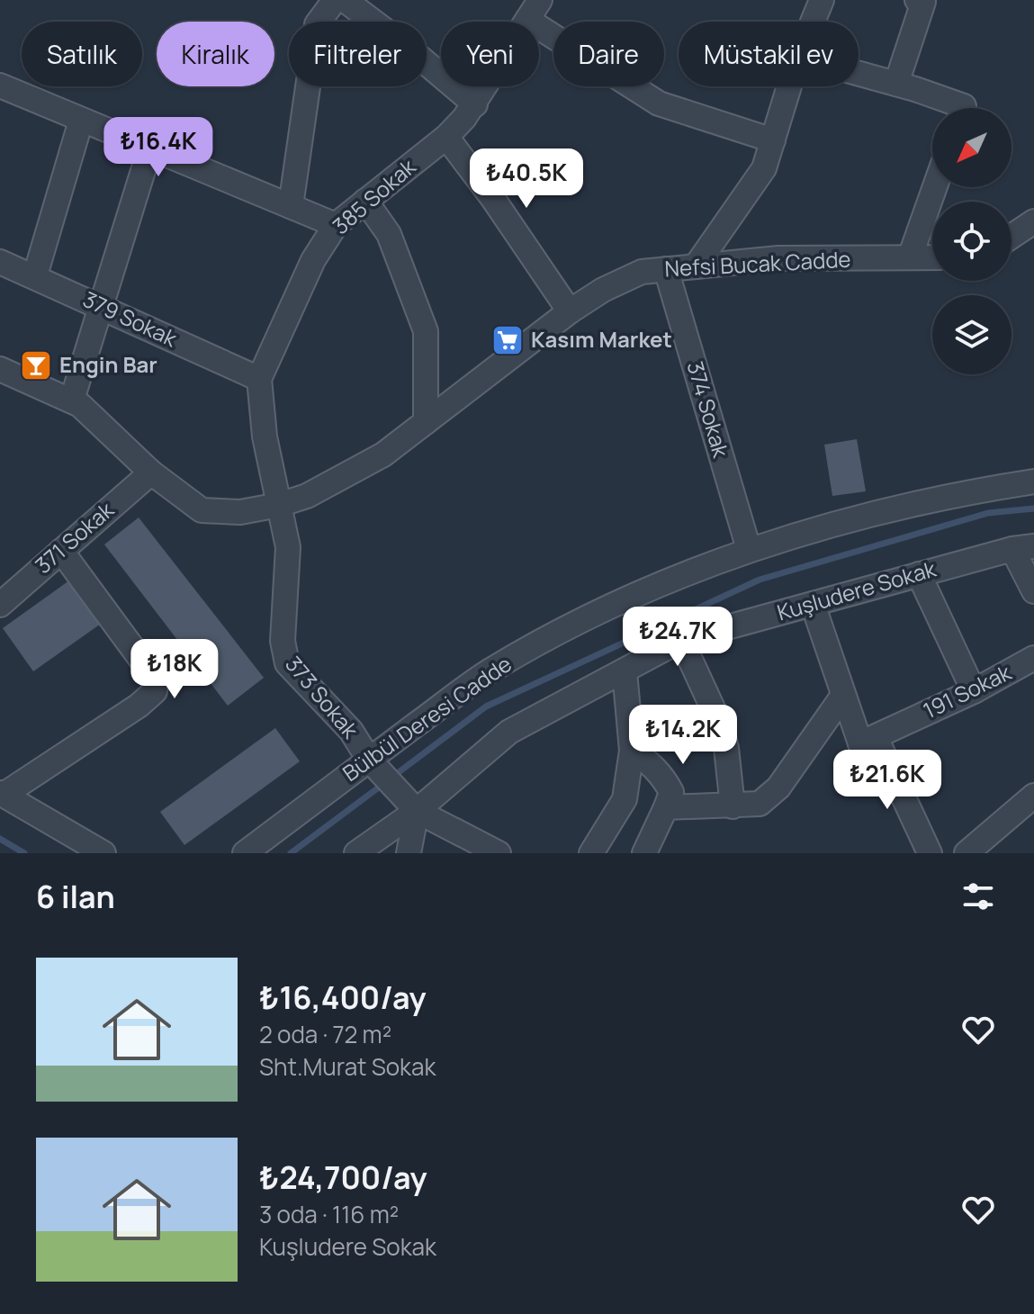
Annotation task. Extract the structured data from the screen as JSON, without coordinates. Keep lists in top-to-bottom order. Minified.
{"streets":{"street":["385 Sokak","Nefsi Bucak Cadde","379 Sokak","374 Sokak","371 Sokak","Kuşludere Sokak","191 Sokak","373 Sokak","Bülbül Deresi Cadde"]},"crossings":[["385 Sokak","Nefsi Bucak Cadde"],["385 Sokak","379 Sokak"],["385 Sokak","373 Sokak"],["Nefsi Bucak Cadde","374 Sokak"],["Nefsi Bucak Cadde","371 Sokak"],["Nefsi Bucak Cadde","373 Sokak"],["374 Sokak","Bülbül Deresi Cadde"],["Kuşludere Sokak","373 Sokak"],["373 Sokak","Bülbül Deresi Cadde"]],"places":{"supermarket":["Kasım Market"],"bar":["Engin Bar"]},"north":"bottom left","page":{"chip":["Satılık","Kiralık","Filtreler","Yeni","Daire","Müstakil ev"],"price":["₺16.4K","₺40.5K","₺24.7K","₺18K","₺14.2K","₺21.6K"],"heading":"6 ilan","list":[{"name":"₺16,400/ay","note":"2 oda · 72 m² · Sht.Murat Sokak"},{"name":"₺24,700/ay","note":"3 oda · 116 m² · Kuşludere Sokak"}]}}
